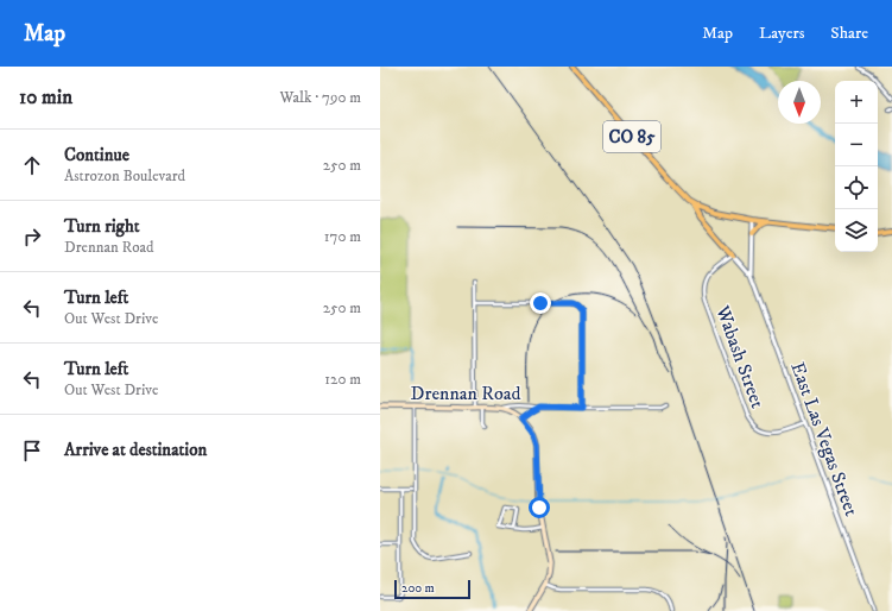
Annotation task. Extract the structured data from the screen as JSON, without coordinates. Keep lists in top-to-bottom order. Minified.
{"streets":{"main road":["CO 85","Drennan Road"],"street":["Wabash Street","East Las Vegas Street"]},"crossings":[["CO 85","East Las Vegas Street"],["Wabash Street","East Las Vegas Street"]],"scale_bar":"200 m","north":"bottom","page":{"header":"Map","nav":["Map","Layers","Share"],"heading":["10 min","Walk · 790 m"],"map_buttons":["+","−"],"list":[["Continue","Astrozon Boulevard","250 m"],["Turn right","Drennan Road","170 m"],["Turn left","Out West Drive","250 m"],["Turn left","Out West Drive","120 m"],"Arrive at destination"],"scale":"200 m"}}
